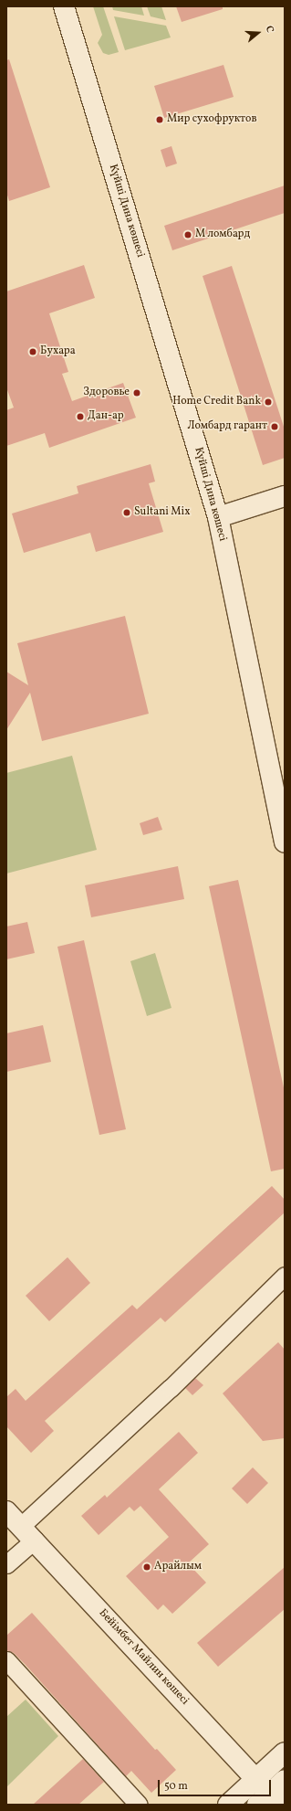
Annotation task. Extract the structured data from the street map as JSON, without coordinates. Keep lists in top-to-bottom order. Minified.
{"streets":{"street":["Күйші Дина көшесі","Бейімбет Майлин көшесі"]},"places":["Мир сухофруктов","М ломбард","Бухара","Здоровье","Home Credit Bank","Дан-ар","Ломбард гарант","Sultani Mix","Арайлым"],"scale_bar":"50 m","north":"right"}
